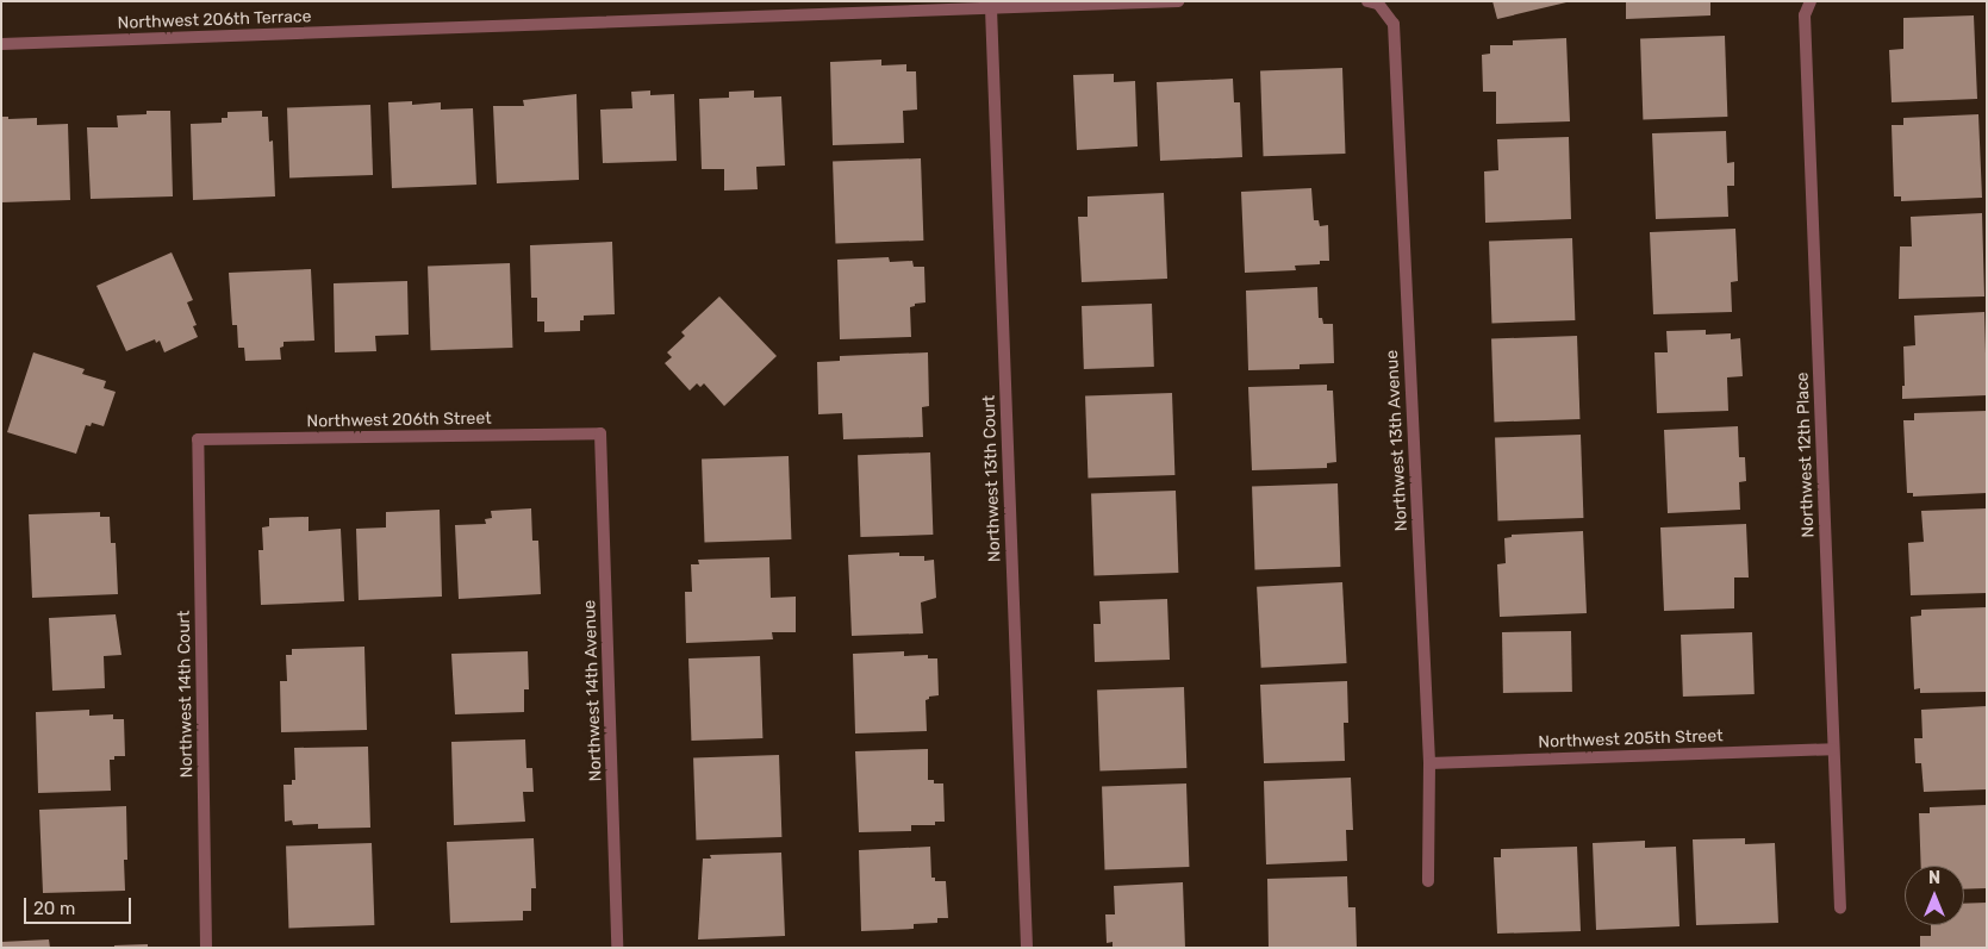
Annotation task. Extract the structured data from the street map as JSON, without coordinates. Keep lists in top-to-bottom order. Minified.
{"streets":{"street":["Northwest 206th Terrace","Northwest 206th Street","Northwest 13th Avenue","Northwest 12th Place","Northwest 13th Court","Northwest 14th Avenue","Northwest 14th Court","Northwest 205th Street"]},"crossings":[["Northwest 206th Terrace","Northwest 13th Court"],["Northwest 206th Street","Northwest 14th Avenue"],["Northwest 206th Street","Northwest 14th Court"],["Northwest 13th Avenue","Northwest 205th Street"],["Northwest 12th Place","Northwest 205th Street"]],"scale_bar":"20 m","north":"top"}
